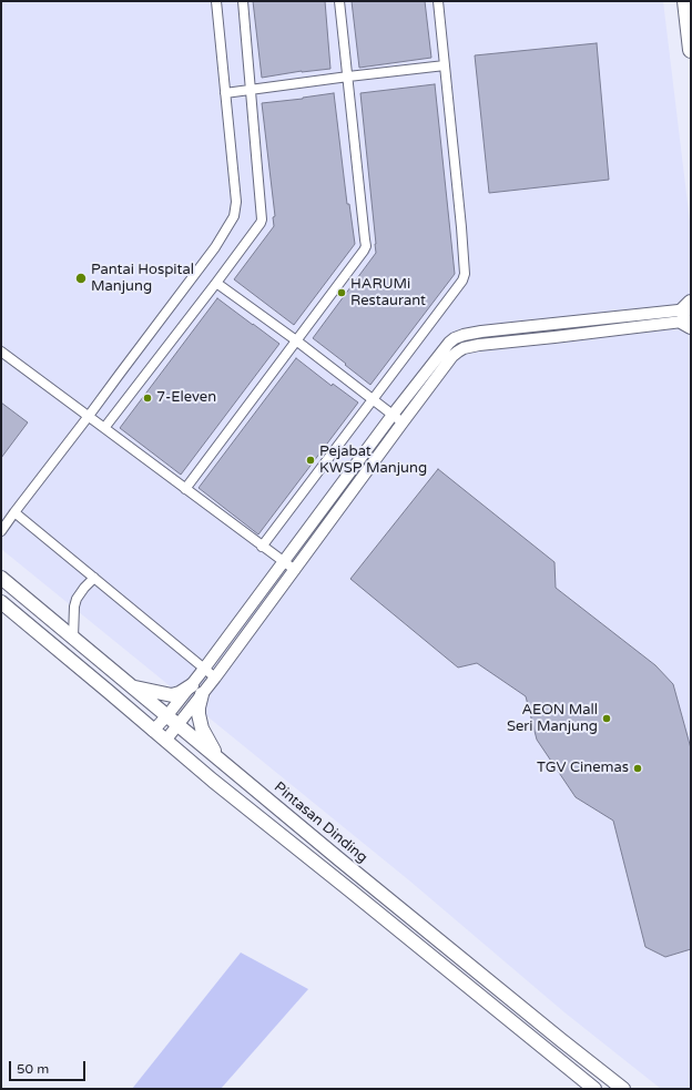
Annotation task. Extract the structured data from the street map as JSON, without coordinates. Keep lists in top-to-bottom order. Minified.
{"streets":{"main road":["Pintasan Dinding"]},"places":["Pantai Hospital Manjung","HARUMi Restaurant","7-Eleven","Pejabat KWSP Manjung","AEON Mall Seri Manjung","TGV Cinemas"],"scale_bar":"50 m"}
